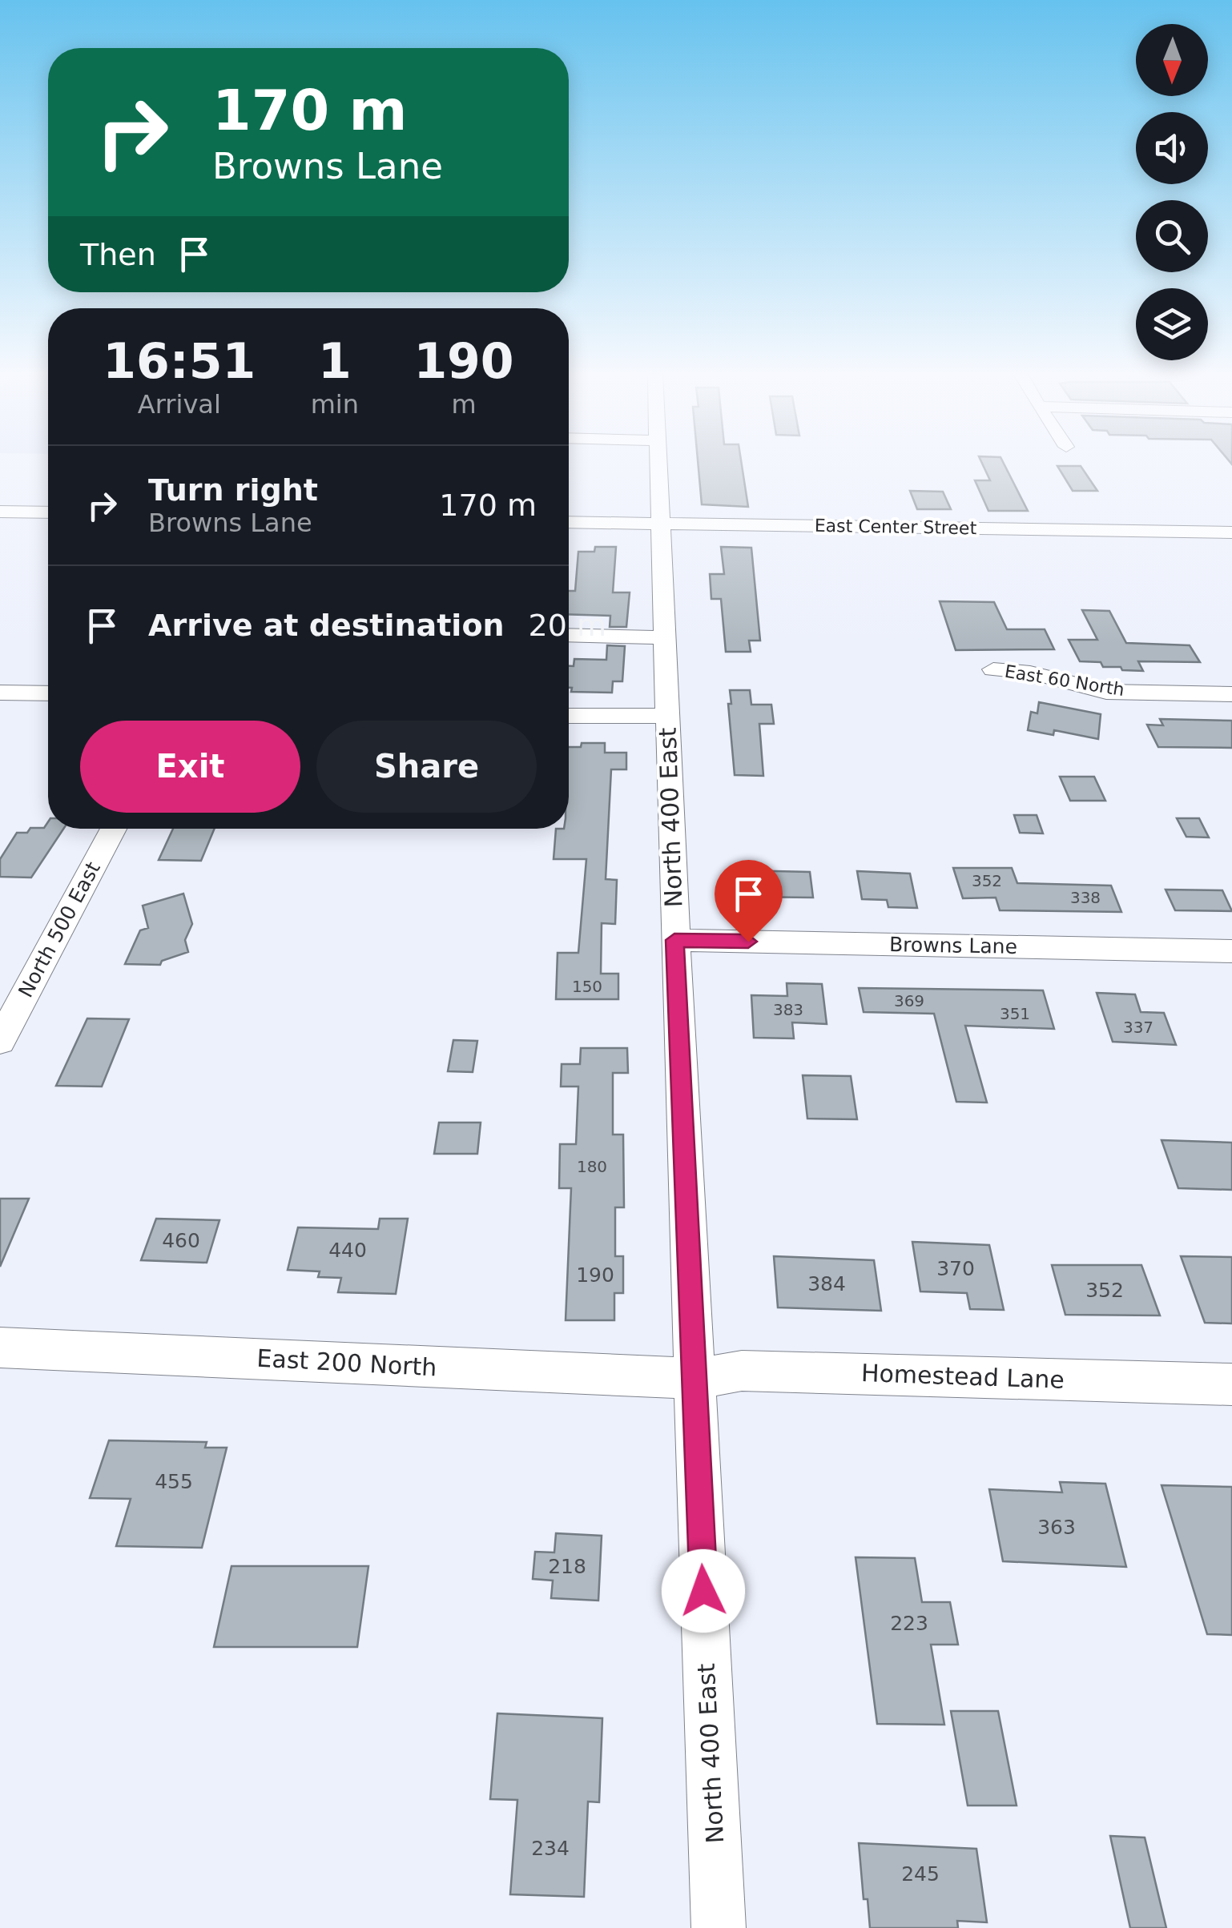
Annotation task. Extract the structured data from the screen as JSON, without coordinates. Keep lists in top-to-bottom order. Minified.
{"streets":{"street":["East Center Street","East 60 North","North 400 East","North 500 East","Browns Lane","East 200 North","Homestead Lane"]},"crossings":[["East Center Street","North 400 East"],["North 400 East","Browns Lane"],["North 400 East","East 200 North"],["North 400 East","Homestead Lane"],["East 200 North","Homestead Lane"]],"house_numbers":["352","338","150","369","383","351","337","180","460","440","370","190","384","352","455","363","218","223","234","245"],"north":"bottom","page":{"turn":["170 m","Browns Lane"],"then":"Then","eta":["16:51","Arrival","1","min","190","m"],"list":[{"name":"Turn right","note":"Browns Lane","value":"170 m"},{"name":"Arrive at destination","value":"20 m"}],"buttons":["Exit","Share"]}}
